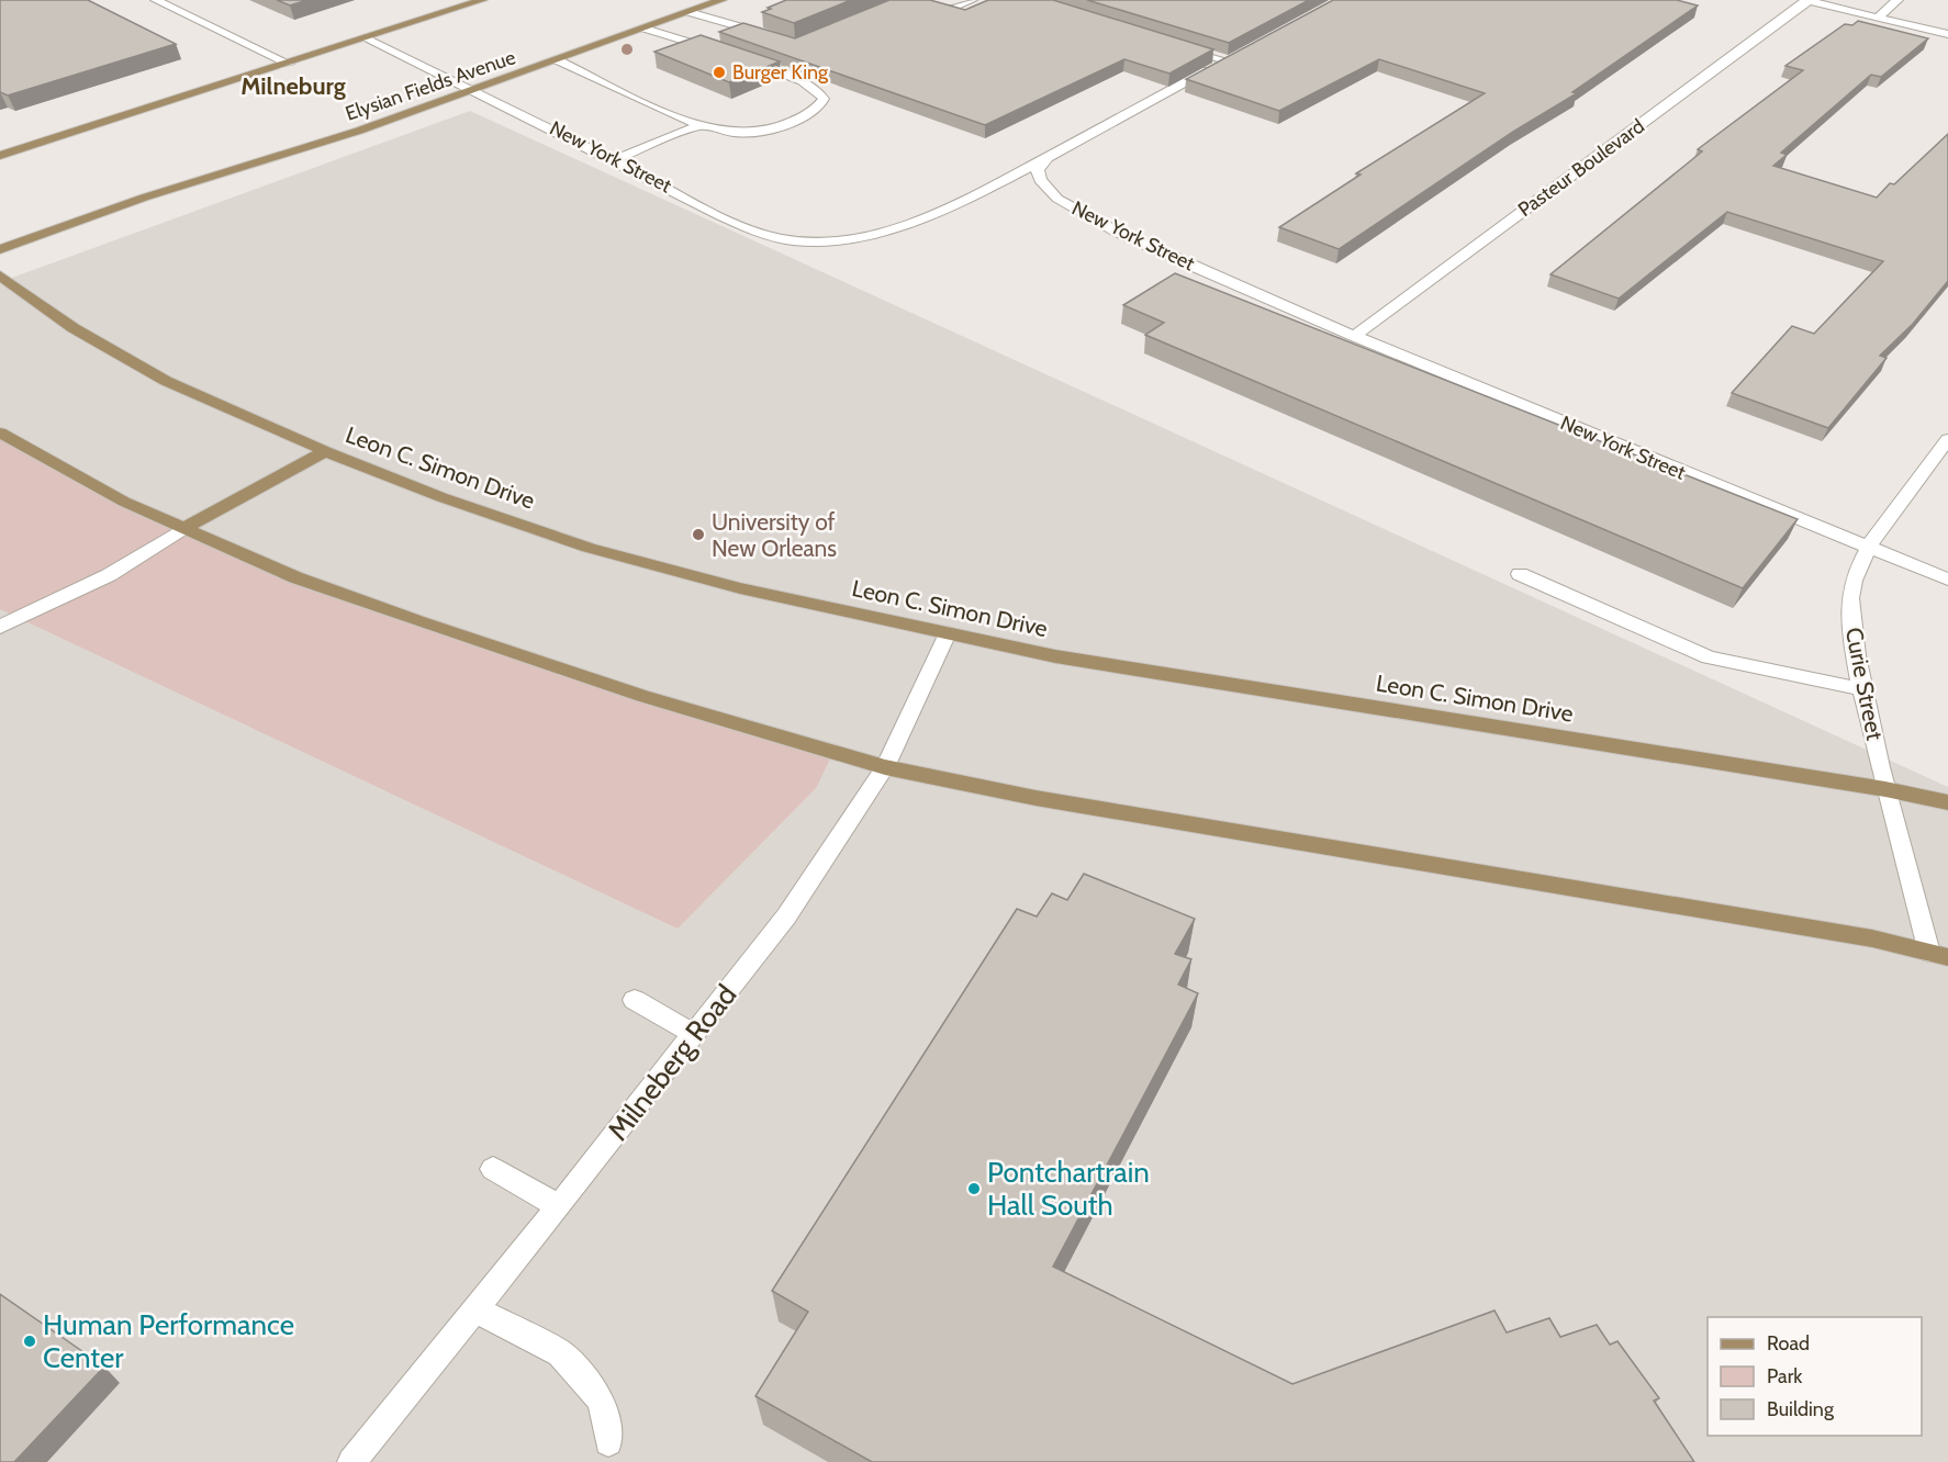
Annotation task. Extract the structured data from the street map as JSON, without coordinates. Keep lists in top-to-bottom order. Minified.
{"streets":{"main road":["Elysian Fields Avenue","Leon C. Simon Drive"],"street":["New York Street","Pasteur Boulevard","Curie Street","Milneberg Road"]},"crossings":[["Elysian Fields Avenue","New York Street"],["New York Street","Pasteur Boulevard"],["New York Street","Curie Street"],["Leon C. Simon Drive","Curie Street"],["Leon C. Simon Drive","Milneberg Road"]],"districts":["Milneburg"],"places":["Burger King","University of New Orleans","Pontchartrain Hall South","Human Performance Center"],"legend":["Road","Park","Building"]}
